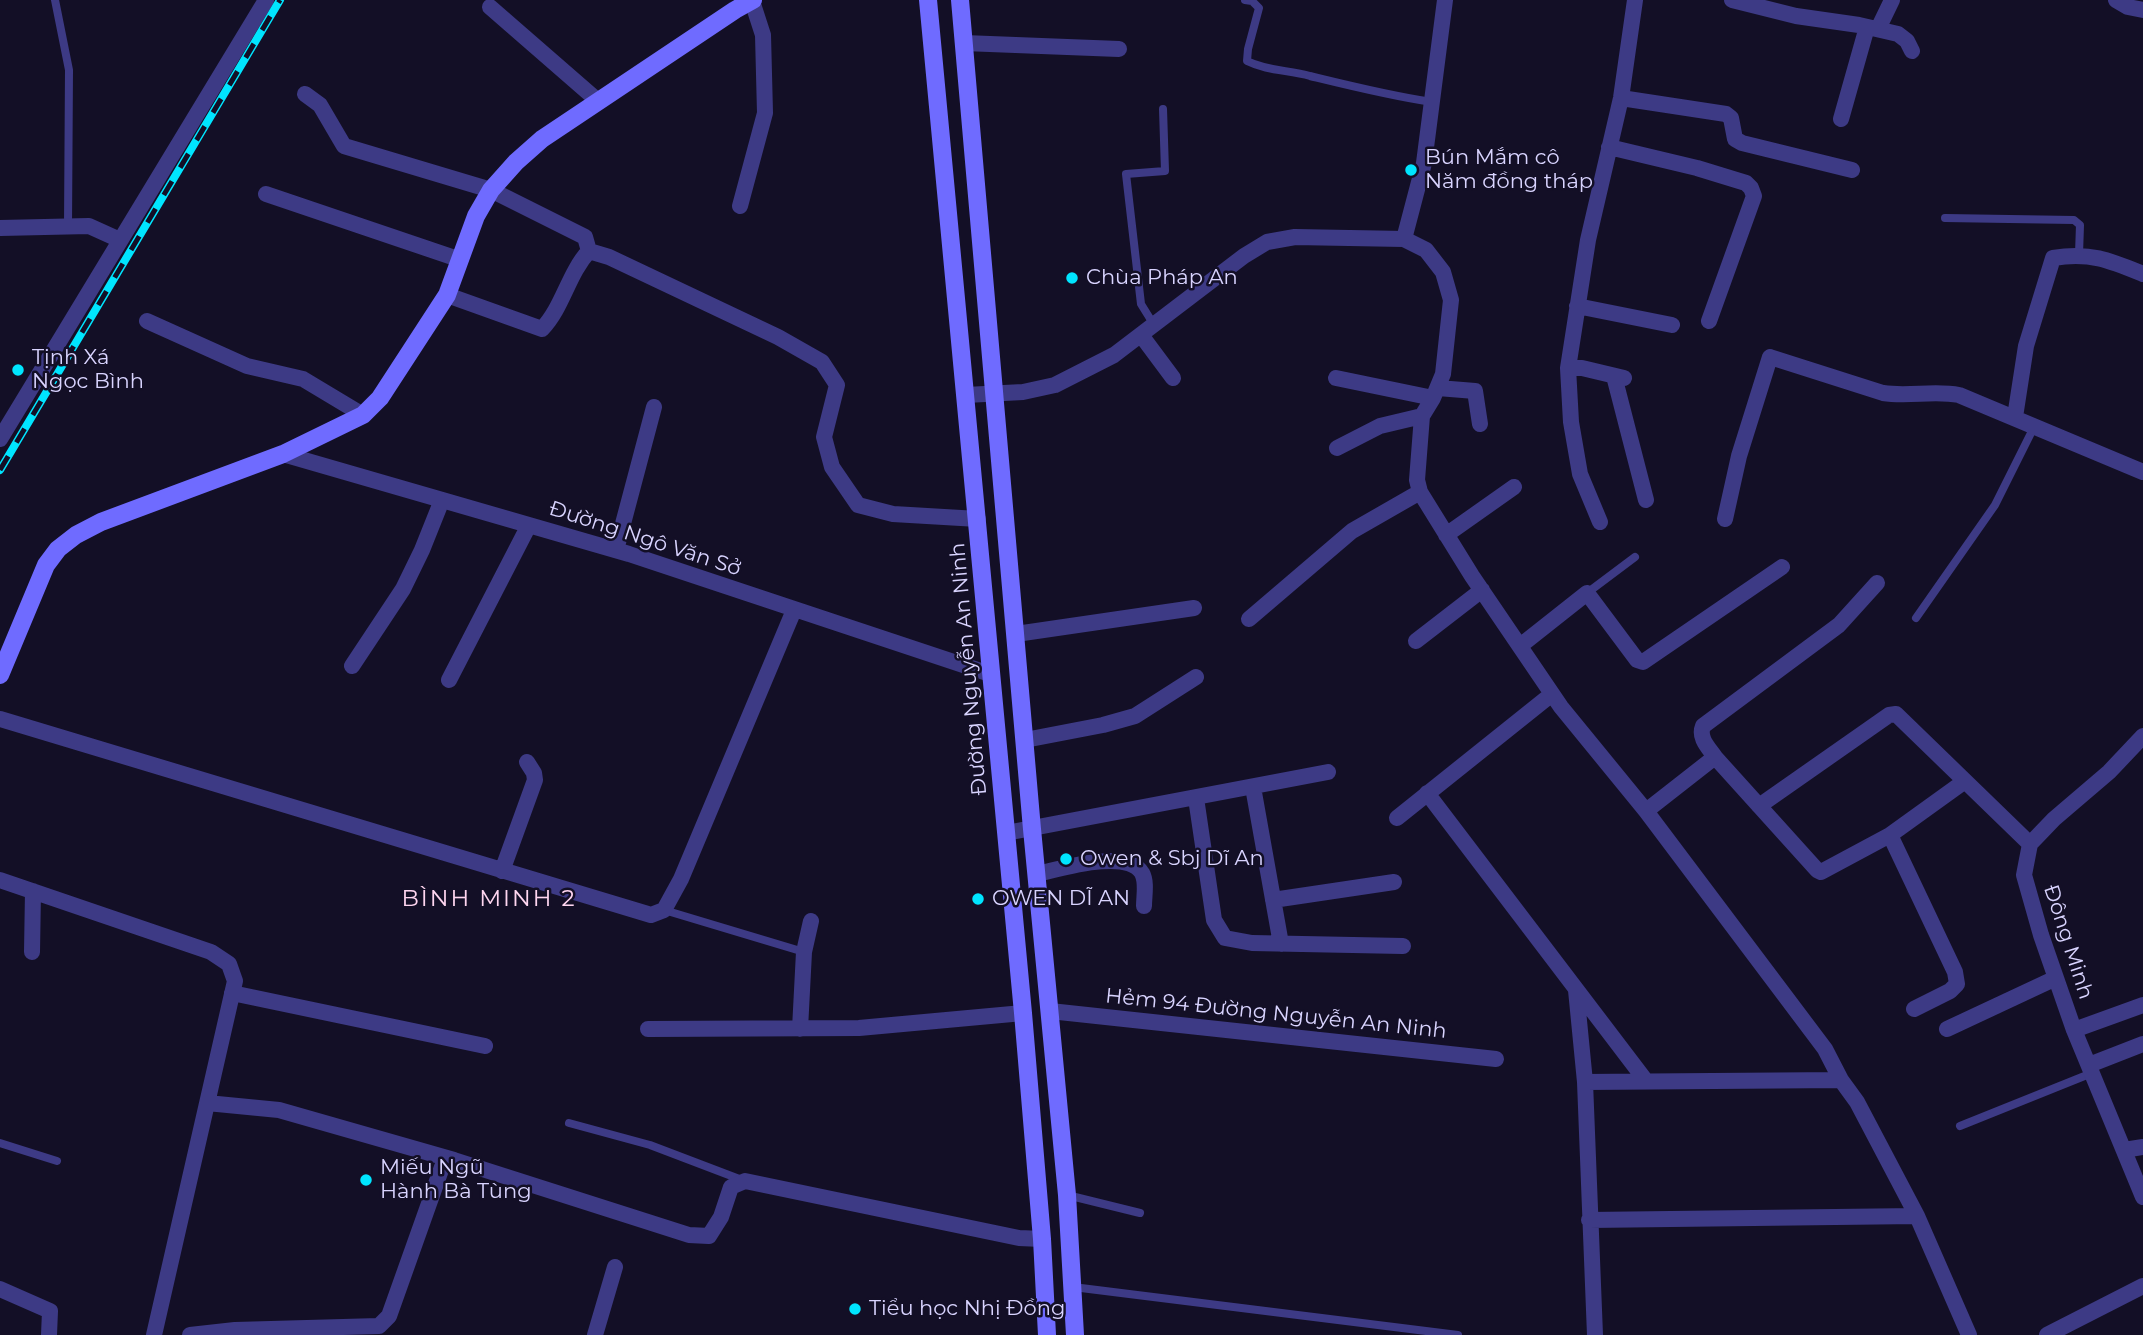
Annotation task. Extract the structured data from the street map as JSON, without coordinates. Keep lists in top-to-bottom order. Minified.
{"streets":{"main road":["Đường Nguyễn An Ninh"],"street":["Đường Ngô Văn Sở","Đông Minh","Hẻm 94 Đường Nguyễn An Ninh"]},"crossings":[["Đường Ngô Văn Sở","Đường Nguyễn An Ninh"]],"districts":["BÌNH MINH 2"],"places":["Bún Mắm cô Năm đồng tháp","Chùa Pháp An","Tịnh Xá Ngọc Bình","Owen & Sbj Dĩ An","OWEN DĨ AN","Miếu Ngũ Hành Bà Tùng","Tiểu học Nhị Đồng"]}
